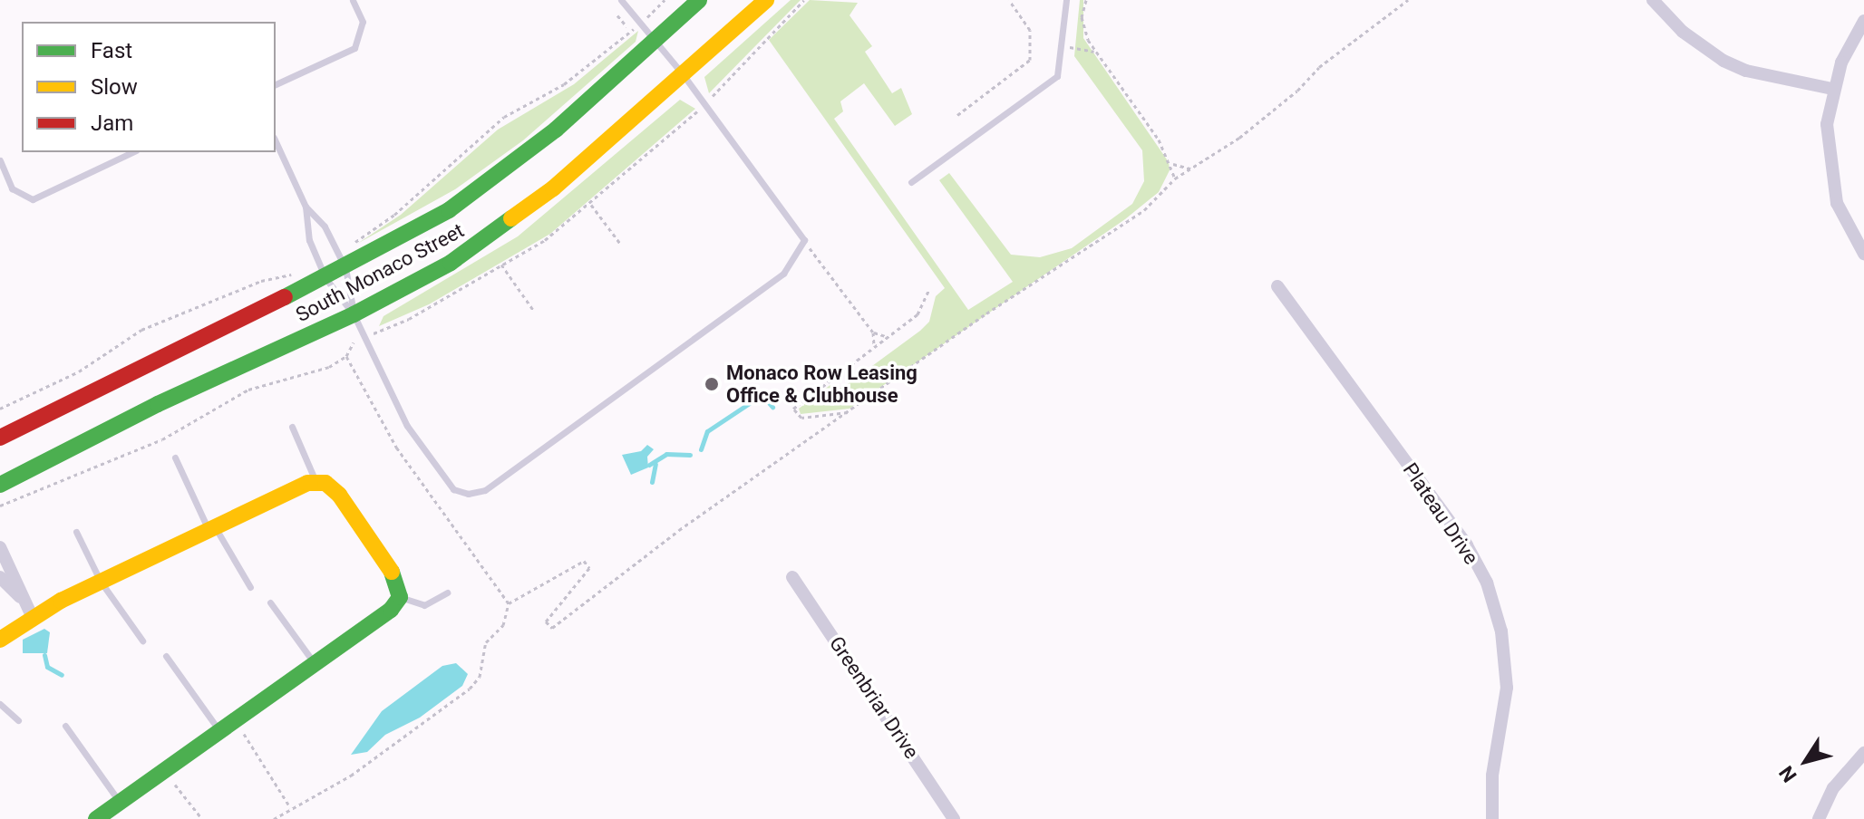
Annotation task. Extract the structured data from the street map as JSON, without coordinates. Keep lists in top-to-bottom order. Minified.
{"streets":{"main road":["South Monaco Street"],"street":["Plateau Drive","Greenbriar Drive"]},"places":["Monaco Row Leasing Office & Clubhouse"],"legend":["Fast","Slow","Jam"],"north":"bottom left"}
